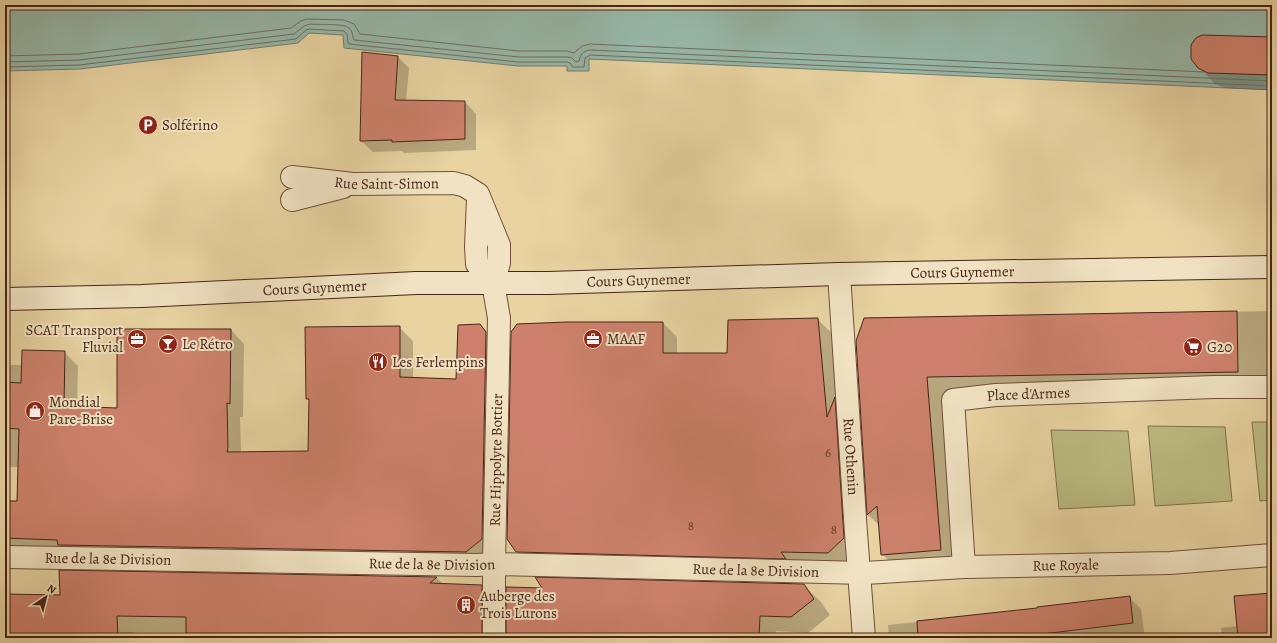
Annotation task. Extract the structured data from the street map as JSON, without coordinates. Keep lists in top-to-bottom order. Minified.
{"streets":{"street":["Rue Saint-Simon","Cours Guynemer","Place d'Armes","Rue Othenin","Rue Hippolyte Bottier","Rue de la 8e Division","Rue Royale"]},"crossings":[["Rue Saint-Simon","Cours Guynemer"],["Rue Saint-Simon","Rue Hippolyte Bottier"],["Cours Guynemer","Rue Othenin"],["Cours Guynemer","Rue Hippolyte Bottier"],["Place d'Armes","Rue Royale"],["Rue Othenin","Rue de la 8e Division"],["Rue Othenin","Rue Royale"],["Rue Hippolyte Bottier","Rue de la 8e Division"],["Rue de la 8e Division","Rue Royale"]],"places":{"parking":["Solférino"],"office":["SCAT Transport Fluvial","MAAF"],"bar":["Le Rétro"],"supermarket":["G20"],"restaurant":["Les Ferlempins"],"shop":["Mondial Pare-Brise"],"building":["Auberge des Trois Lurons"]},"house_numbers":["6","8","8"],"north":"top right"}
